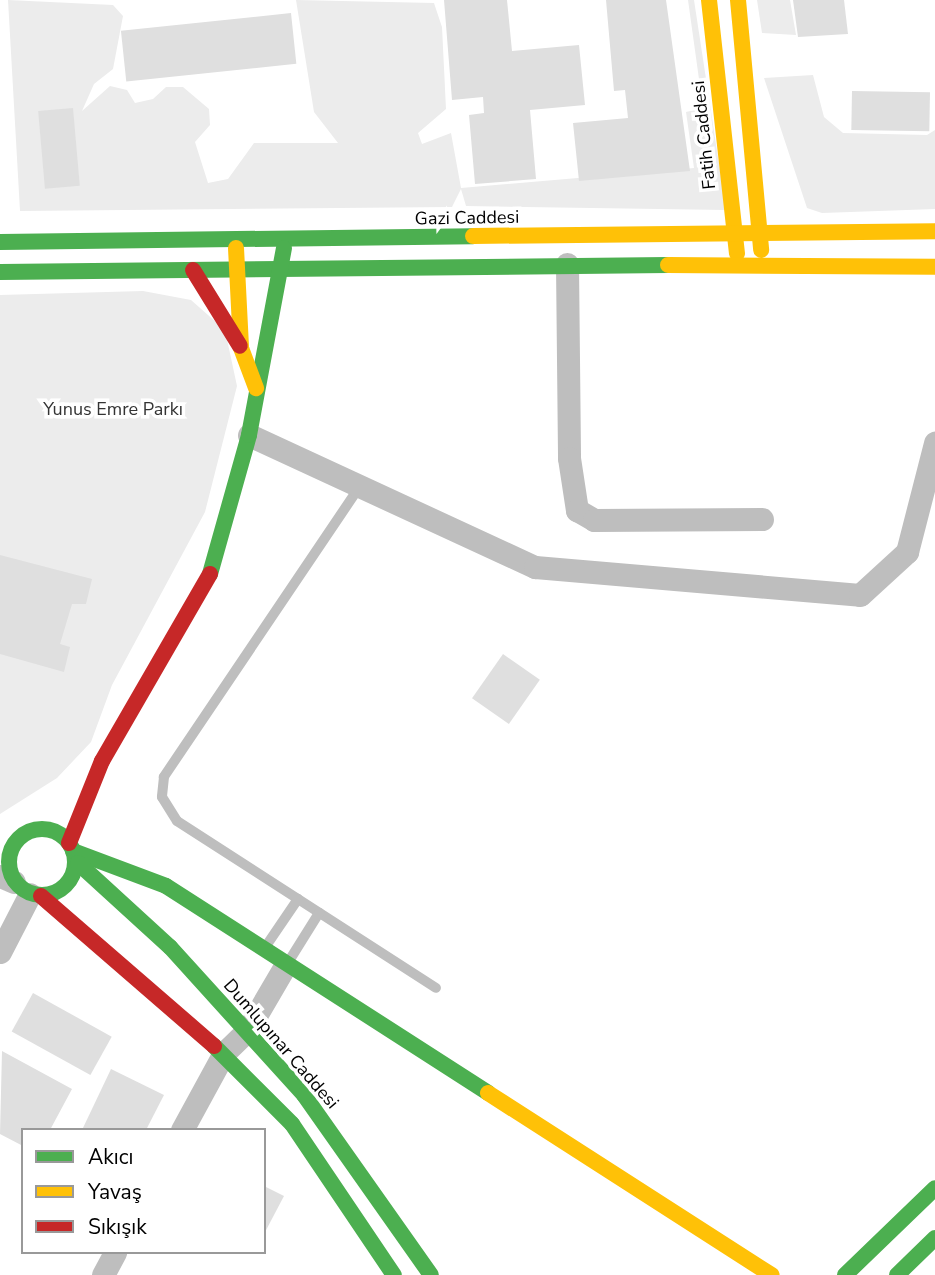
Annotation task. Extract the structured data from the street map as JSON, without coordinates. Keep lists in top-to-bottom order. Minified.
{"streets":{"street":["Fatih Caddesi","Gazi Caddesi","Dumlupınar Caddesi"]},"crossings":[["Fatih Caddesi","Gazi Caddesi"]],"parks":["Yunus Emre Parkı"],"legend":["Akıcı","Yavaş","Sıkışık"]}
